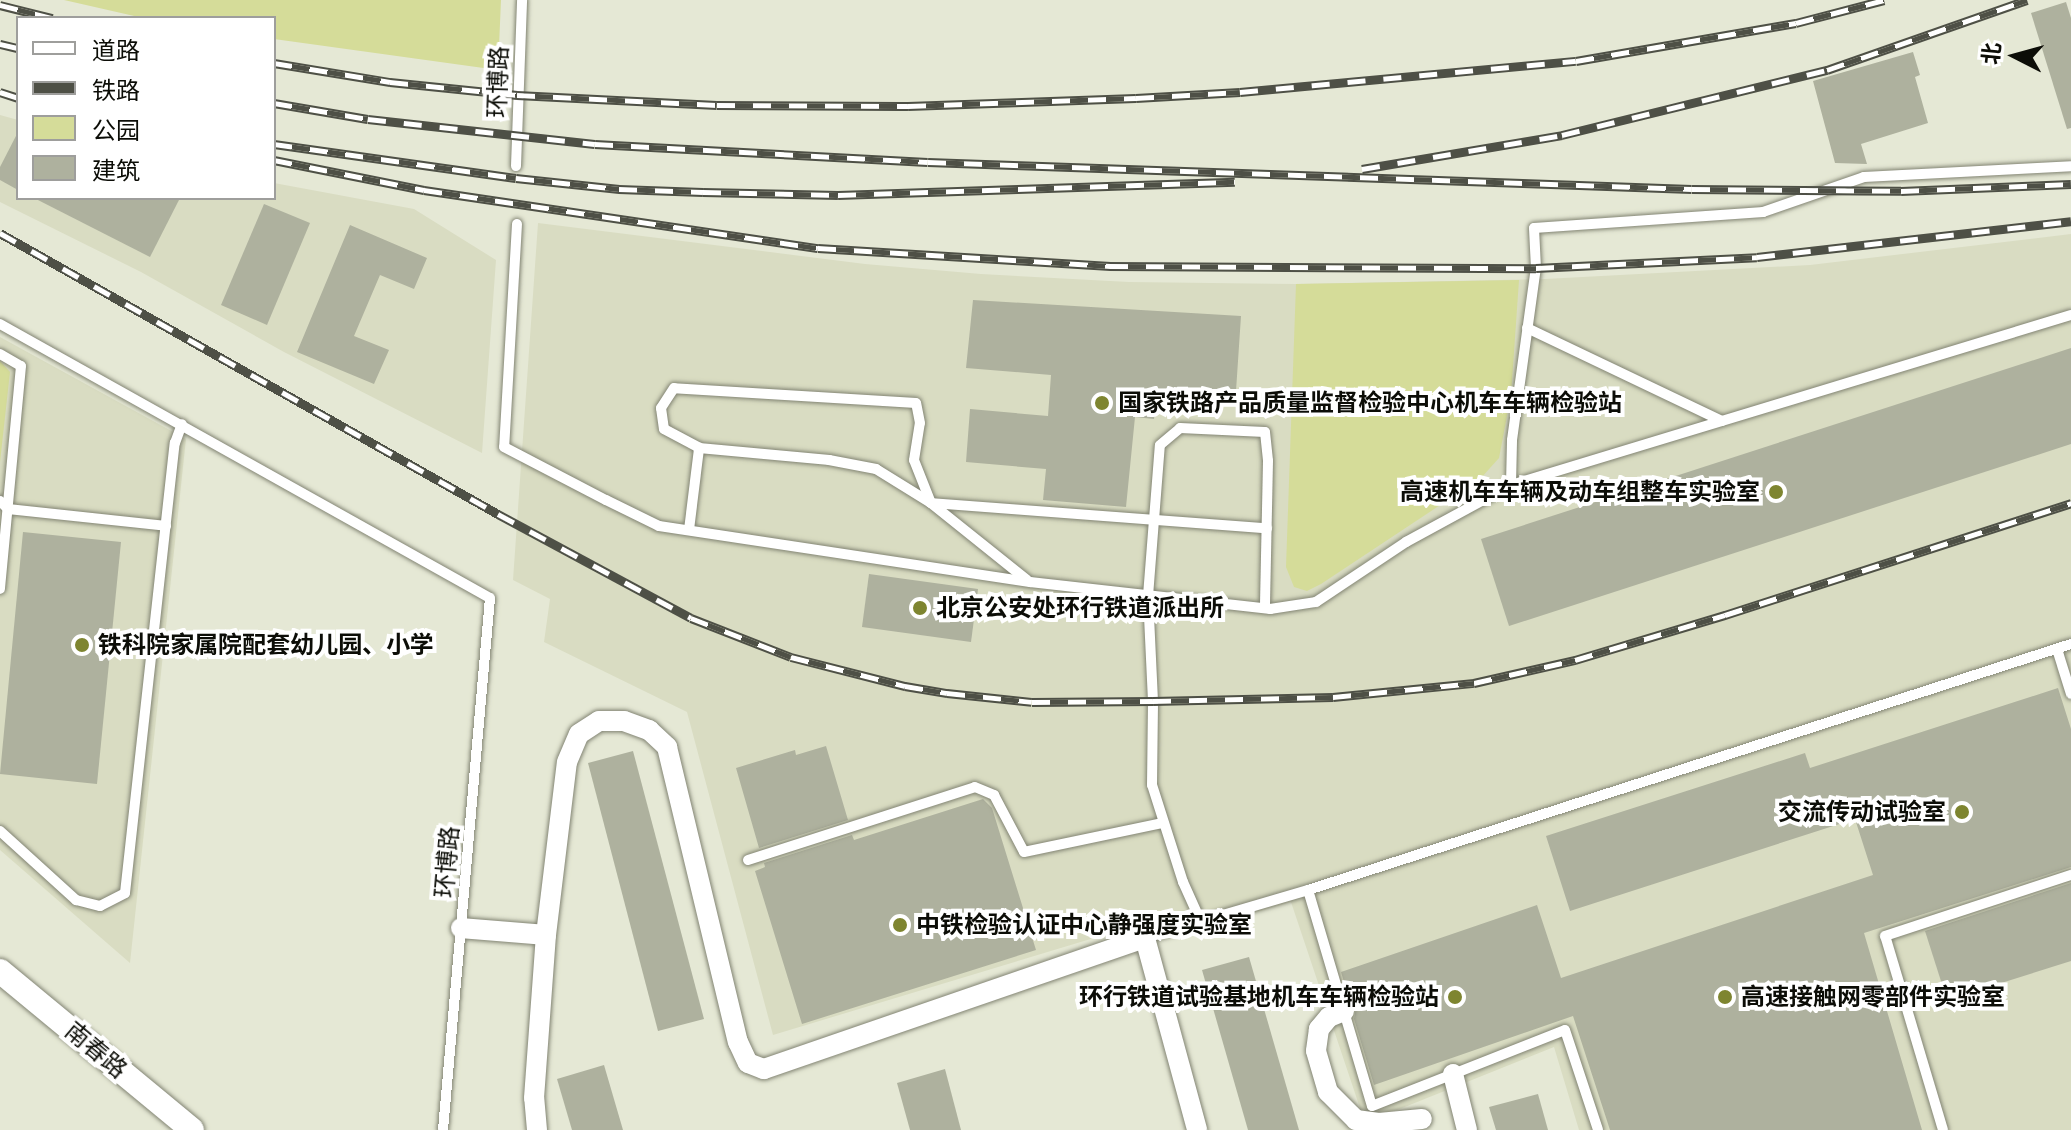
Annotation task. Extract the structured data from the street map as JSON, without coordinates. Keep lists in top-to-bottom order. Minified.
{"streets":{"street":["南春路"],"lane":["环博路"]},"places":["国家铁路产品质量监督检验中心机车车辆检验站","高速机车车辆及动车组整车实验室","北京公安处环行铁道派出所","铁科院家属院配套幼儿园、小学","交流传动试验室","中铁检验认证中心静强度实验室","环行铁道试验基地机车车辆检验站","高速接触网零部件实验室"],"legend":["道路","铁路","公园","建筑"],"north":"left"}
